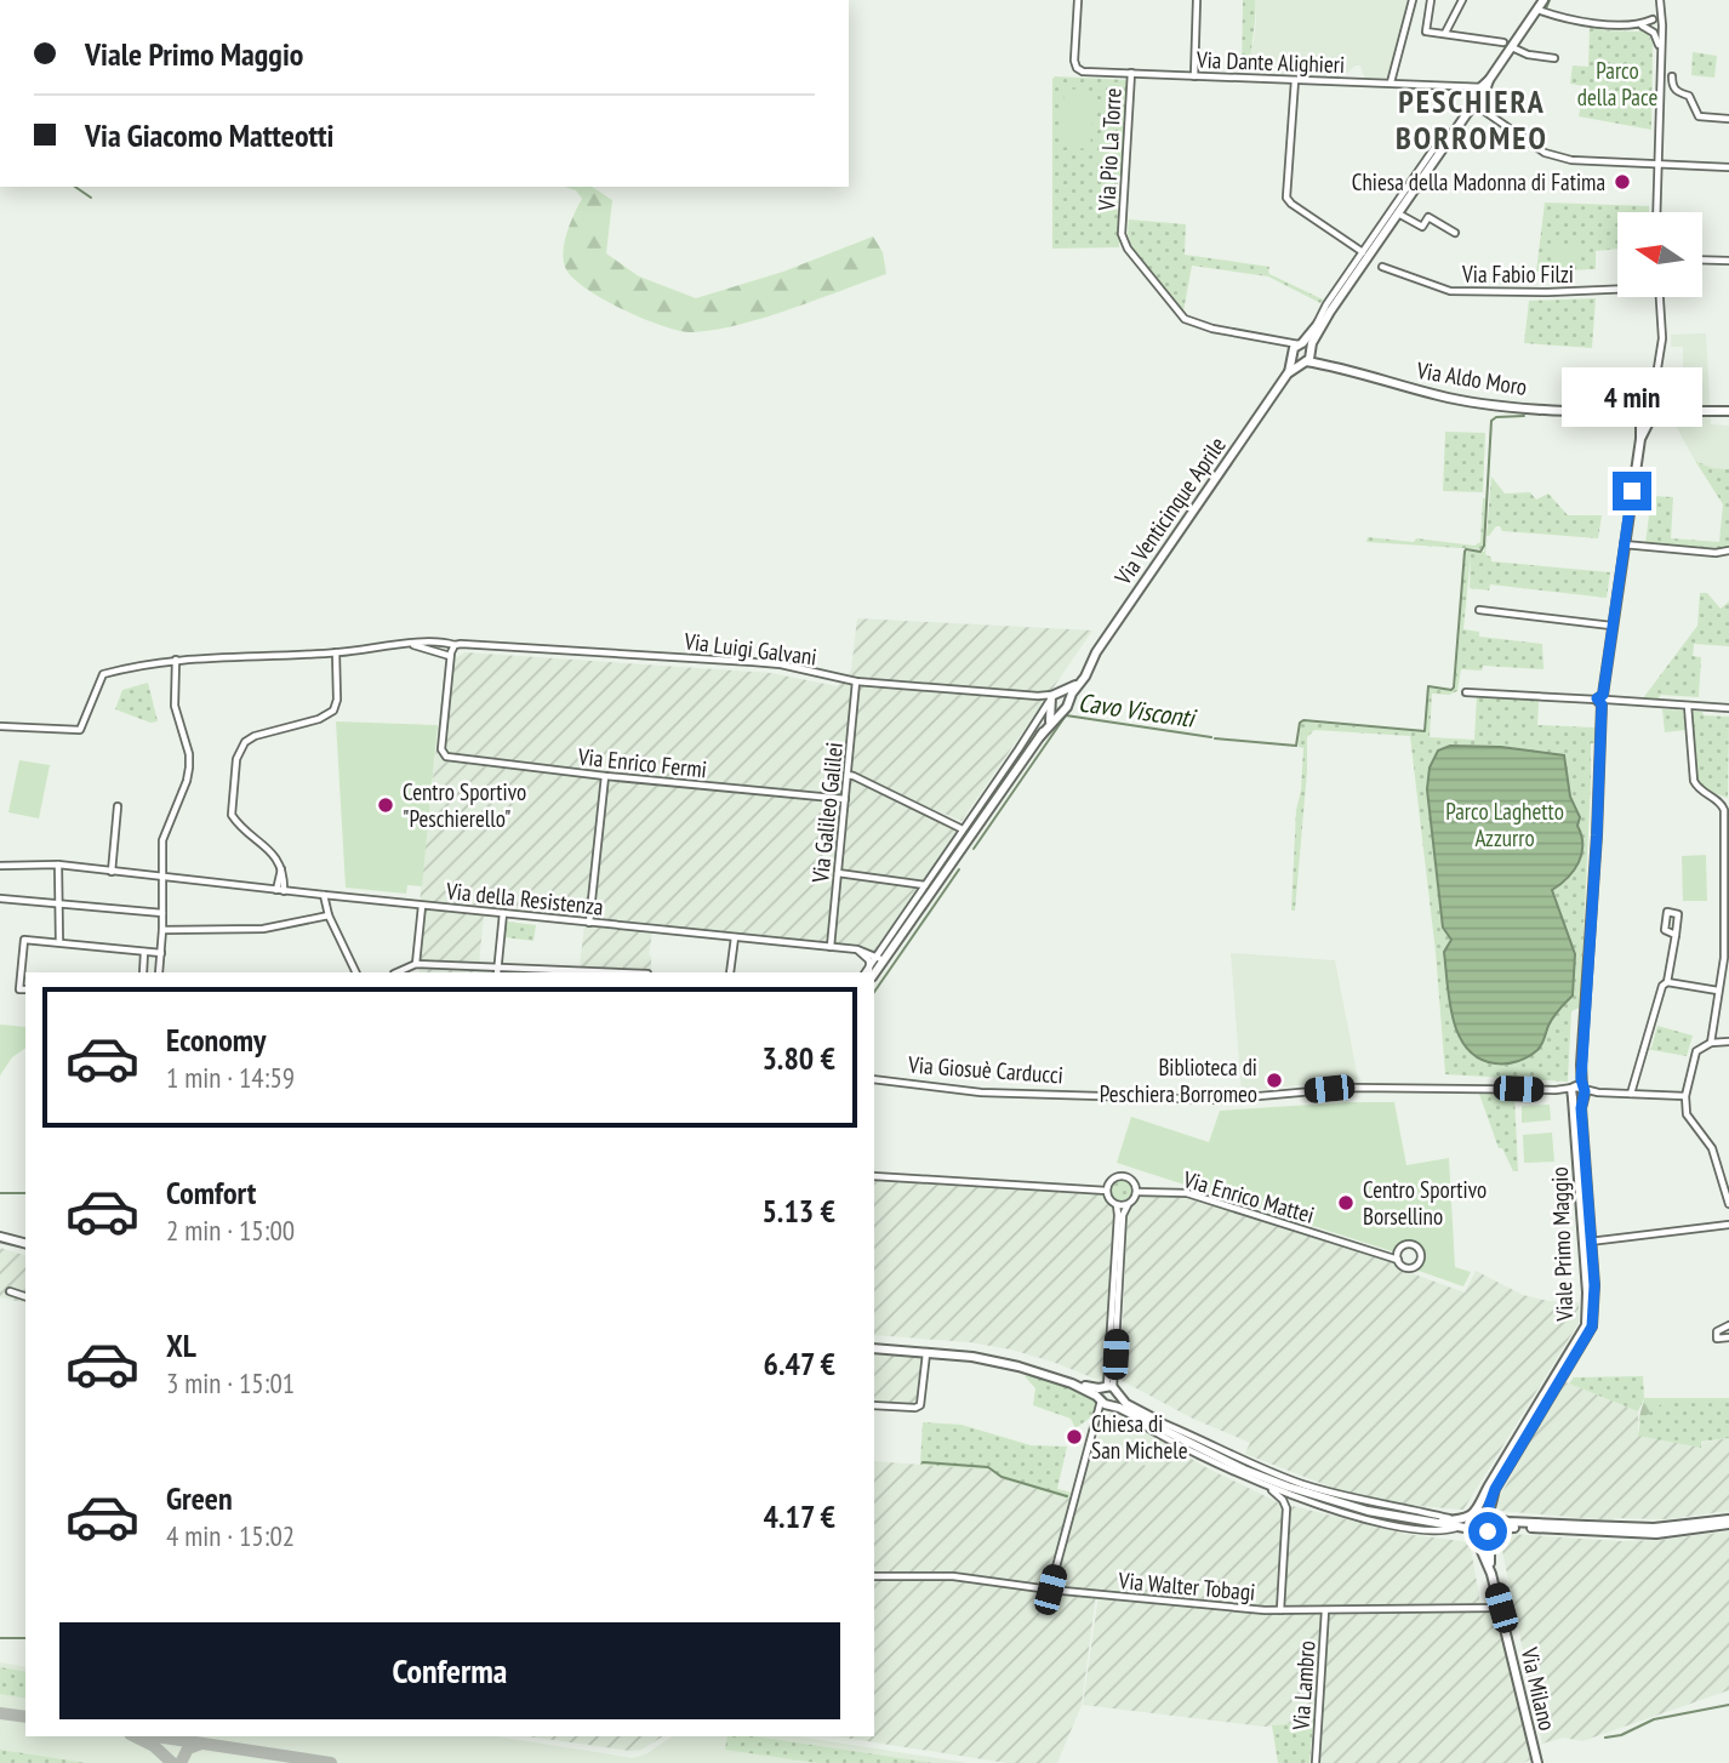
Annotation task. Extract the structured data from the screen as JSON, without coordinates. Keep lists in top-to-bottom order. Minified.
{"streets":{"main road":["Via Aldo Moro","Via Venticinque Aprile","Viale Primo Maggio","Via Milano"],"street":["Via Dante Alighieri","Via Pio La Torre","Via Fabio Filzi","Via Luigi Galvani","Via Enrico Fermi","Via Galileo Galilei","Via della Resistenza","Via Giosuè Carducci","Via Enrico Mattei","Via Walter Tobagi","Via Lambro"]},"crossings":[["Via Dante Alighieri","Via Pio La Torre"],["Via Pio La Torre","Via Aldo Moro"],["Via Pio La Torre","Via Venticinque Aprile"],["Via Aldo Moro","Via Venticinque Aprile"],["Via Venticinque Aprile","Via Luigi Galvani"],["Via Venticinque Aprile","Via della Resistenza"],["Via Luigi Galvani","Via Enrico Fermi"],["Via Luigi Galvani","Via Galileo Galilei"],["Via Enrico Fermi","Via Galileo Galilei"],["Via Galileo Galilei","Via della Resistenza"],["Via Giosuè Carducci","Viale Primo Maggio"],["Viale Primo Maggio","Via Milano"],["Via Walter Tobagi","Via Lambro"],["Via Walter Tobagi","Via Milano"]],"districts":["PESCHIERA BORROMEO"],"water":["Cavo Visconti"],"parks":["Parco della Pace","Parco Laghetto Azzurro"],"places":["Chiesa della Madonna di Fatima","Centro Sportivo \"Peschierello\"","Biblioteca di Peschiera Borromeo","Centro Sportivo Borsellino","Chiesa di San Michele"],"north":"left","page":{"banner":["Viale Primo Maggio","Via Giacomo Matteotti"],"bubble":"4 min","list":[{"name":"Economy","note":"1 min · 14:59","value":"3.80 €"},{"name":"Comfort","note":"2 min · 15:00","value":"5.13 €"},{"name":"XL","note":"3 min · 15:01","value":"6.47 €"},{"name":"Green","note":"4 min · 15:02","value":"4.17 €"}],"buttons":"Conferma"}}
